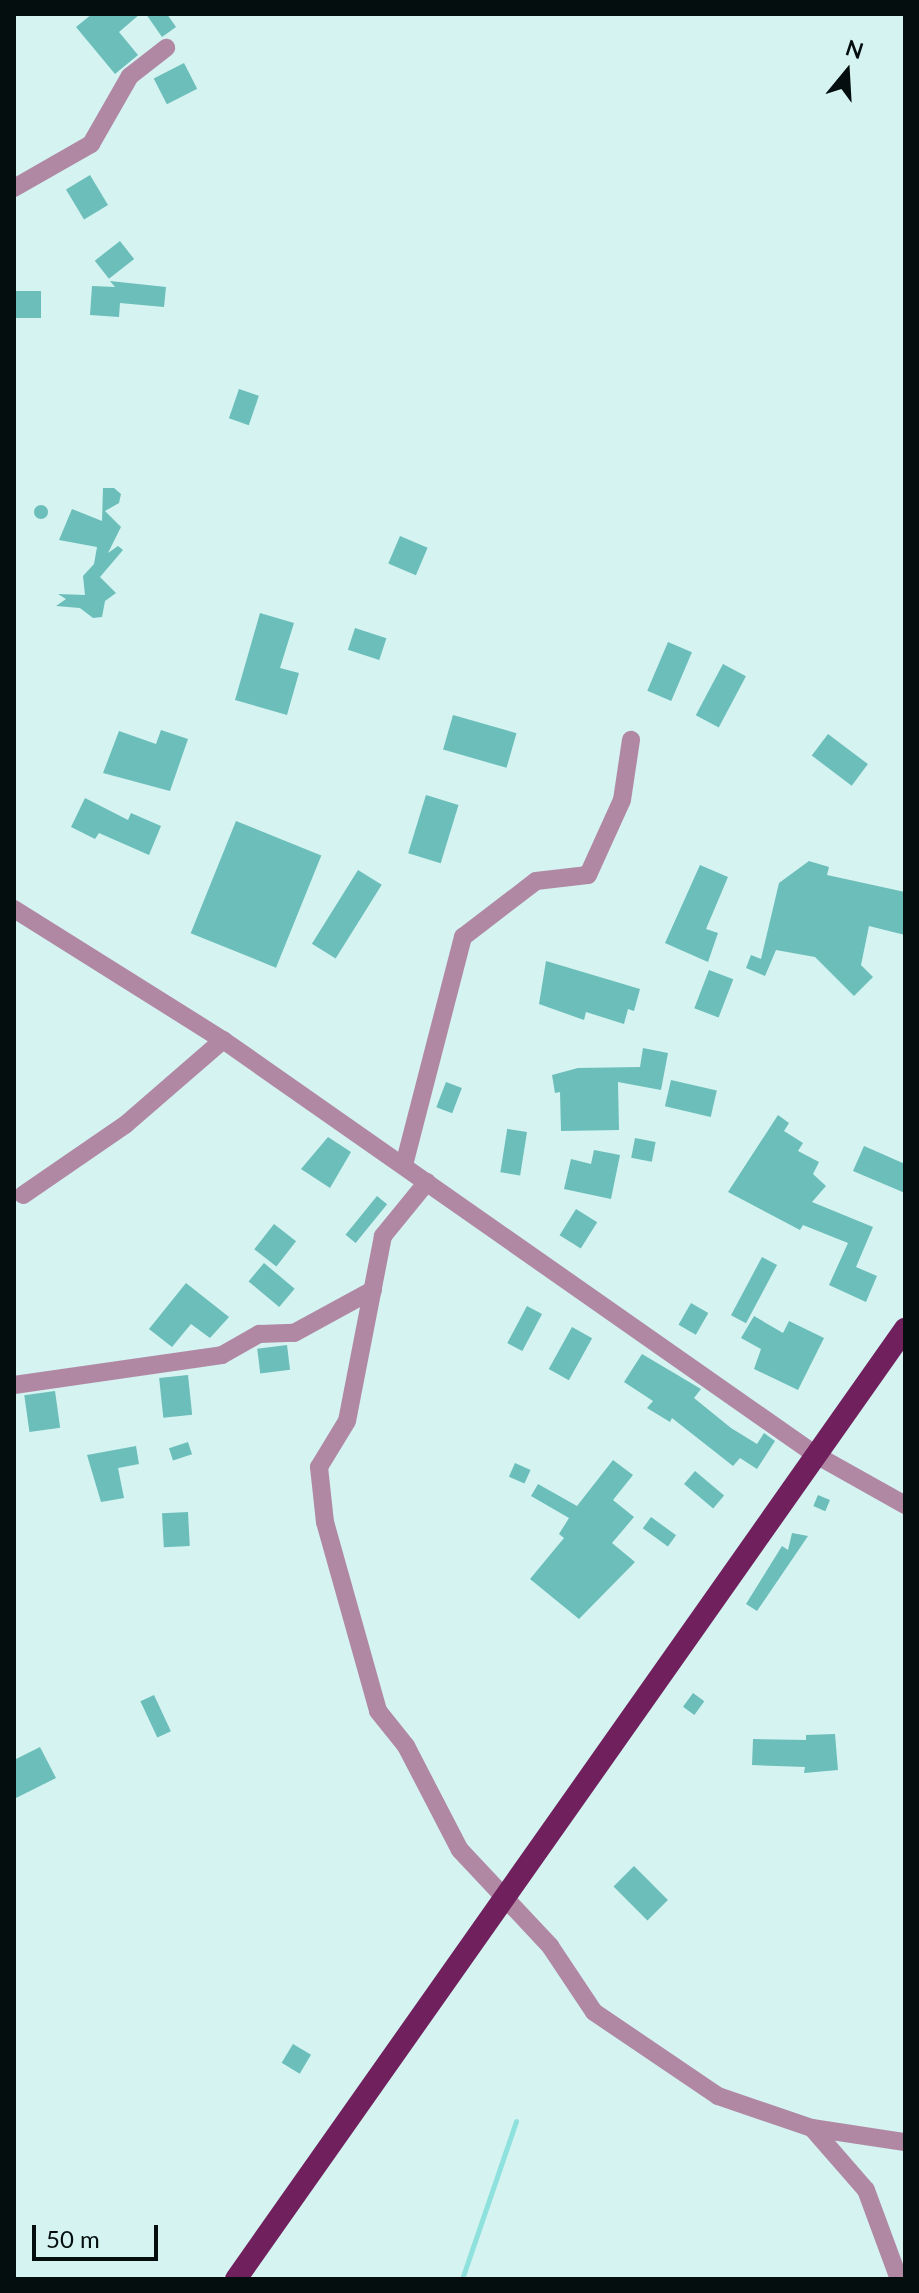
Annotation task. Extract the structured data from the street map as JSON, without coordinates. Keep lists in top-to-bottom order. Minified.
{"scale_bar":"50 m","north":"top"}
